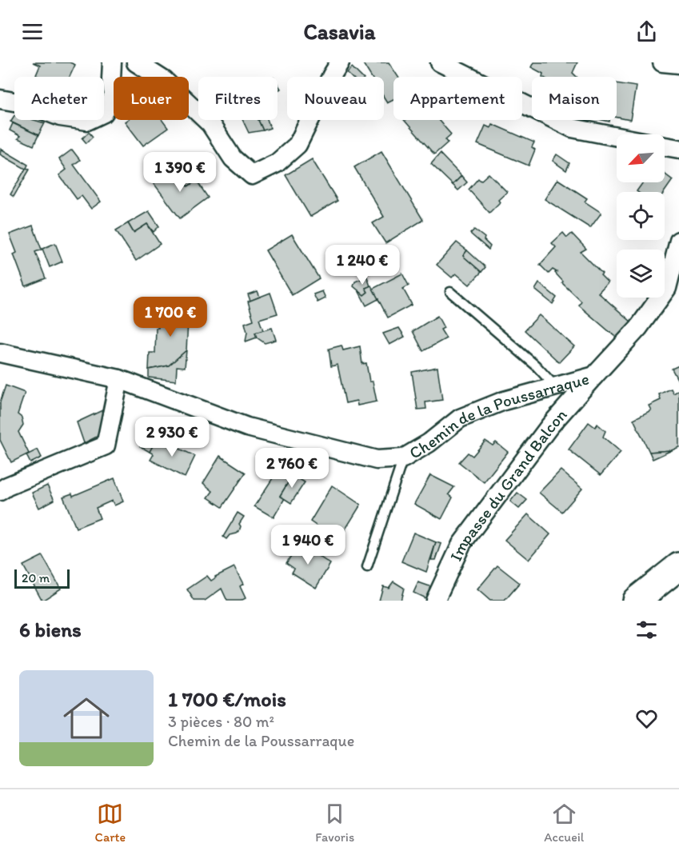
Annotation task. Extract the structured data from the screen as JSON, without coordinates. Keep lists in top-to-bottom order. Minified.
{"streets":{"street":["Chemin de la Poussarraque","Impasse du Grand Balcon"]},"crossings":[["Chemin de la Poussarraque","Impasse du Grand Balcon"]],"scale_bar":"20 m","north":"bottom left","page":{"header":"Casavia","chip":["Acheter","Louer","Filtres","Nouveau","Appartement","Maison"],"price":["1 390 €","1 240 €","1 700 €","2 930 €","2 760 €","1 940 €"],"scale":"20 m","heading":"6 biens","list":[{"name":"1 700 €/mois","note":"3 pièces · 80 m² · Chemin de la Poussarraque"}],"tabs":["Carte","Favoris","Accueil"]}}
